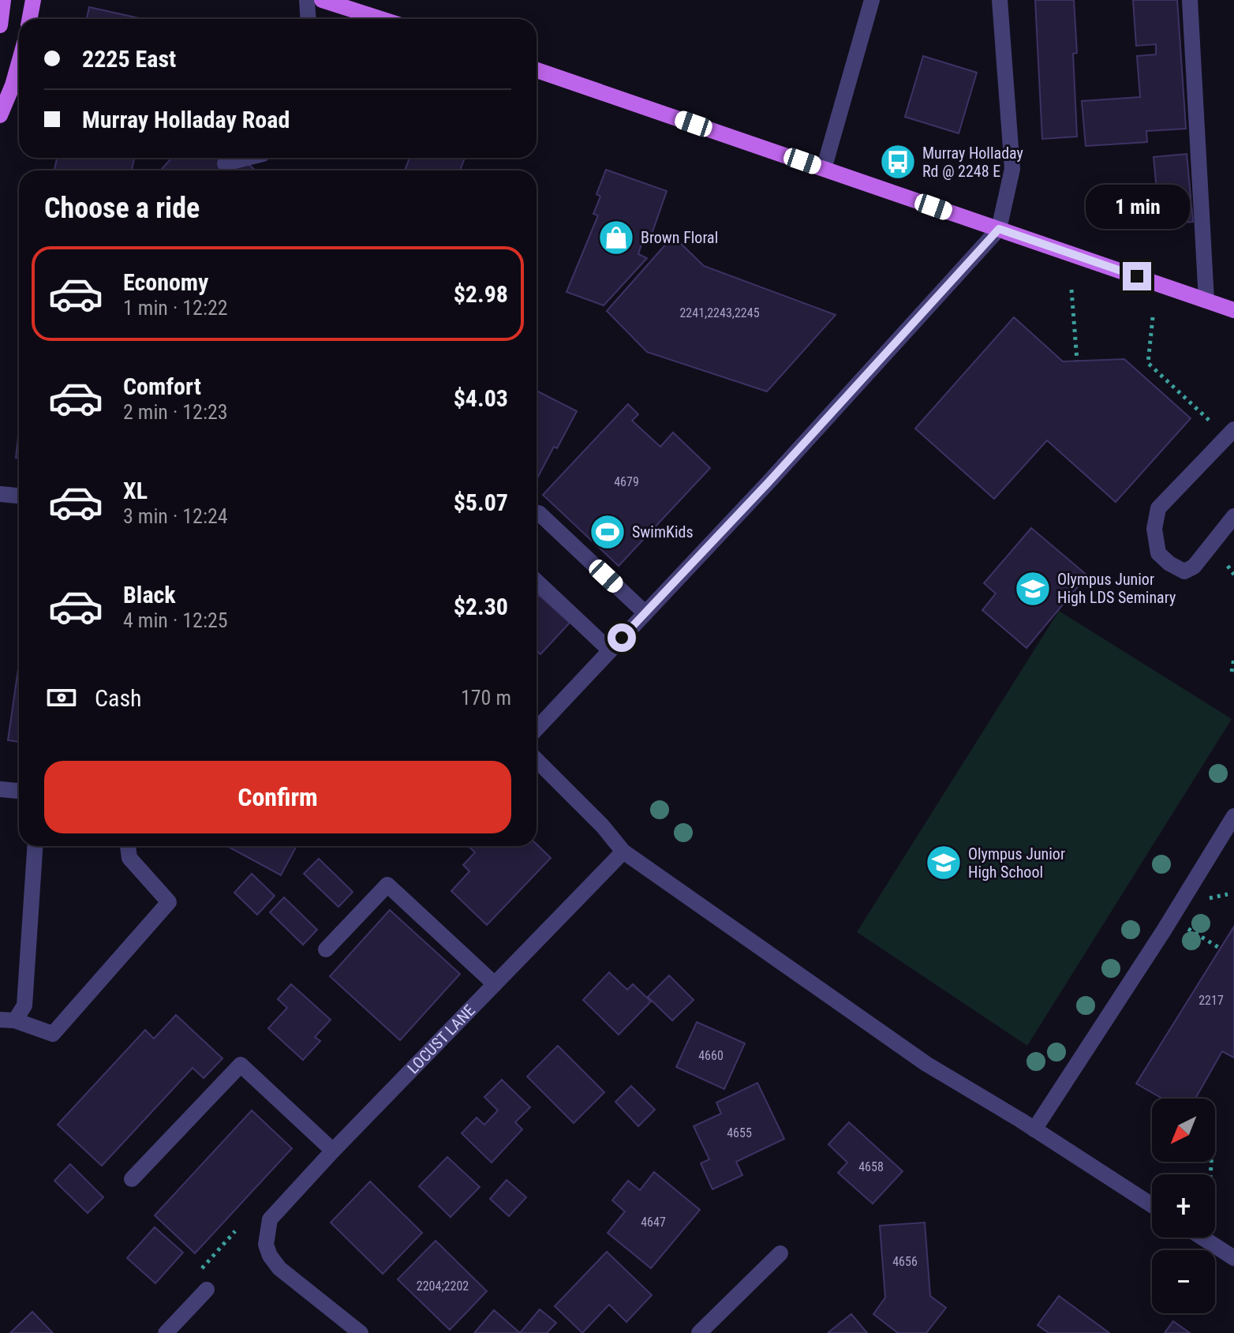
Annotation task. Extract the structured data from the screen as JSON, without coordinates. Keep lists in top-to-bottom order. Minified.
{"streets":{"street":["LOCUST LANE"]},"places":{"bus stop":["Murray Holladay Rd @ 2248 E"],"shop":["Brown Floral"],"sports":["SwimKids"],"school or university":["Olympus Junior High LDS Seminary","Olympus Junior High School"]},"house_numbers":["2241,2243,2245","4679","2217","4660","4655","4658","4647","4656","2204;2202"],"north":"bottom left","page":{"banner":["2225 East","Murray Holladay Road"],"heading":"Choose a ride","bubble":"1 min","list":[{"name":"Economy","note":"1 min · 12:22","value":"$2.98"},{"name":"Comfort","note":"2 min · 12:23","value":"$4.03"},{"name":"XL","note":"3 min · 12:24","value":"$5.07"},{"name":"Black","note":"4 min · 12:25","value":"$2.30"}],"pay":["Cash","170 m"],"buttons":"Confirm","map_buttons":["+","−"]}}
